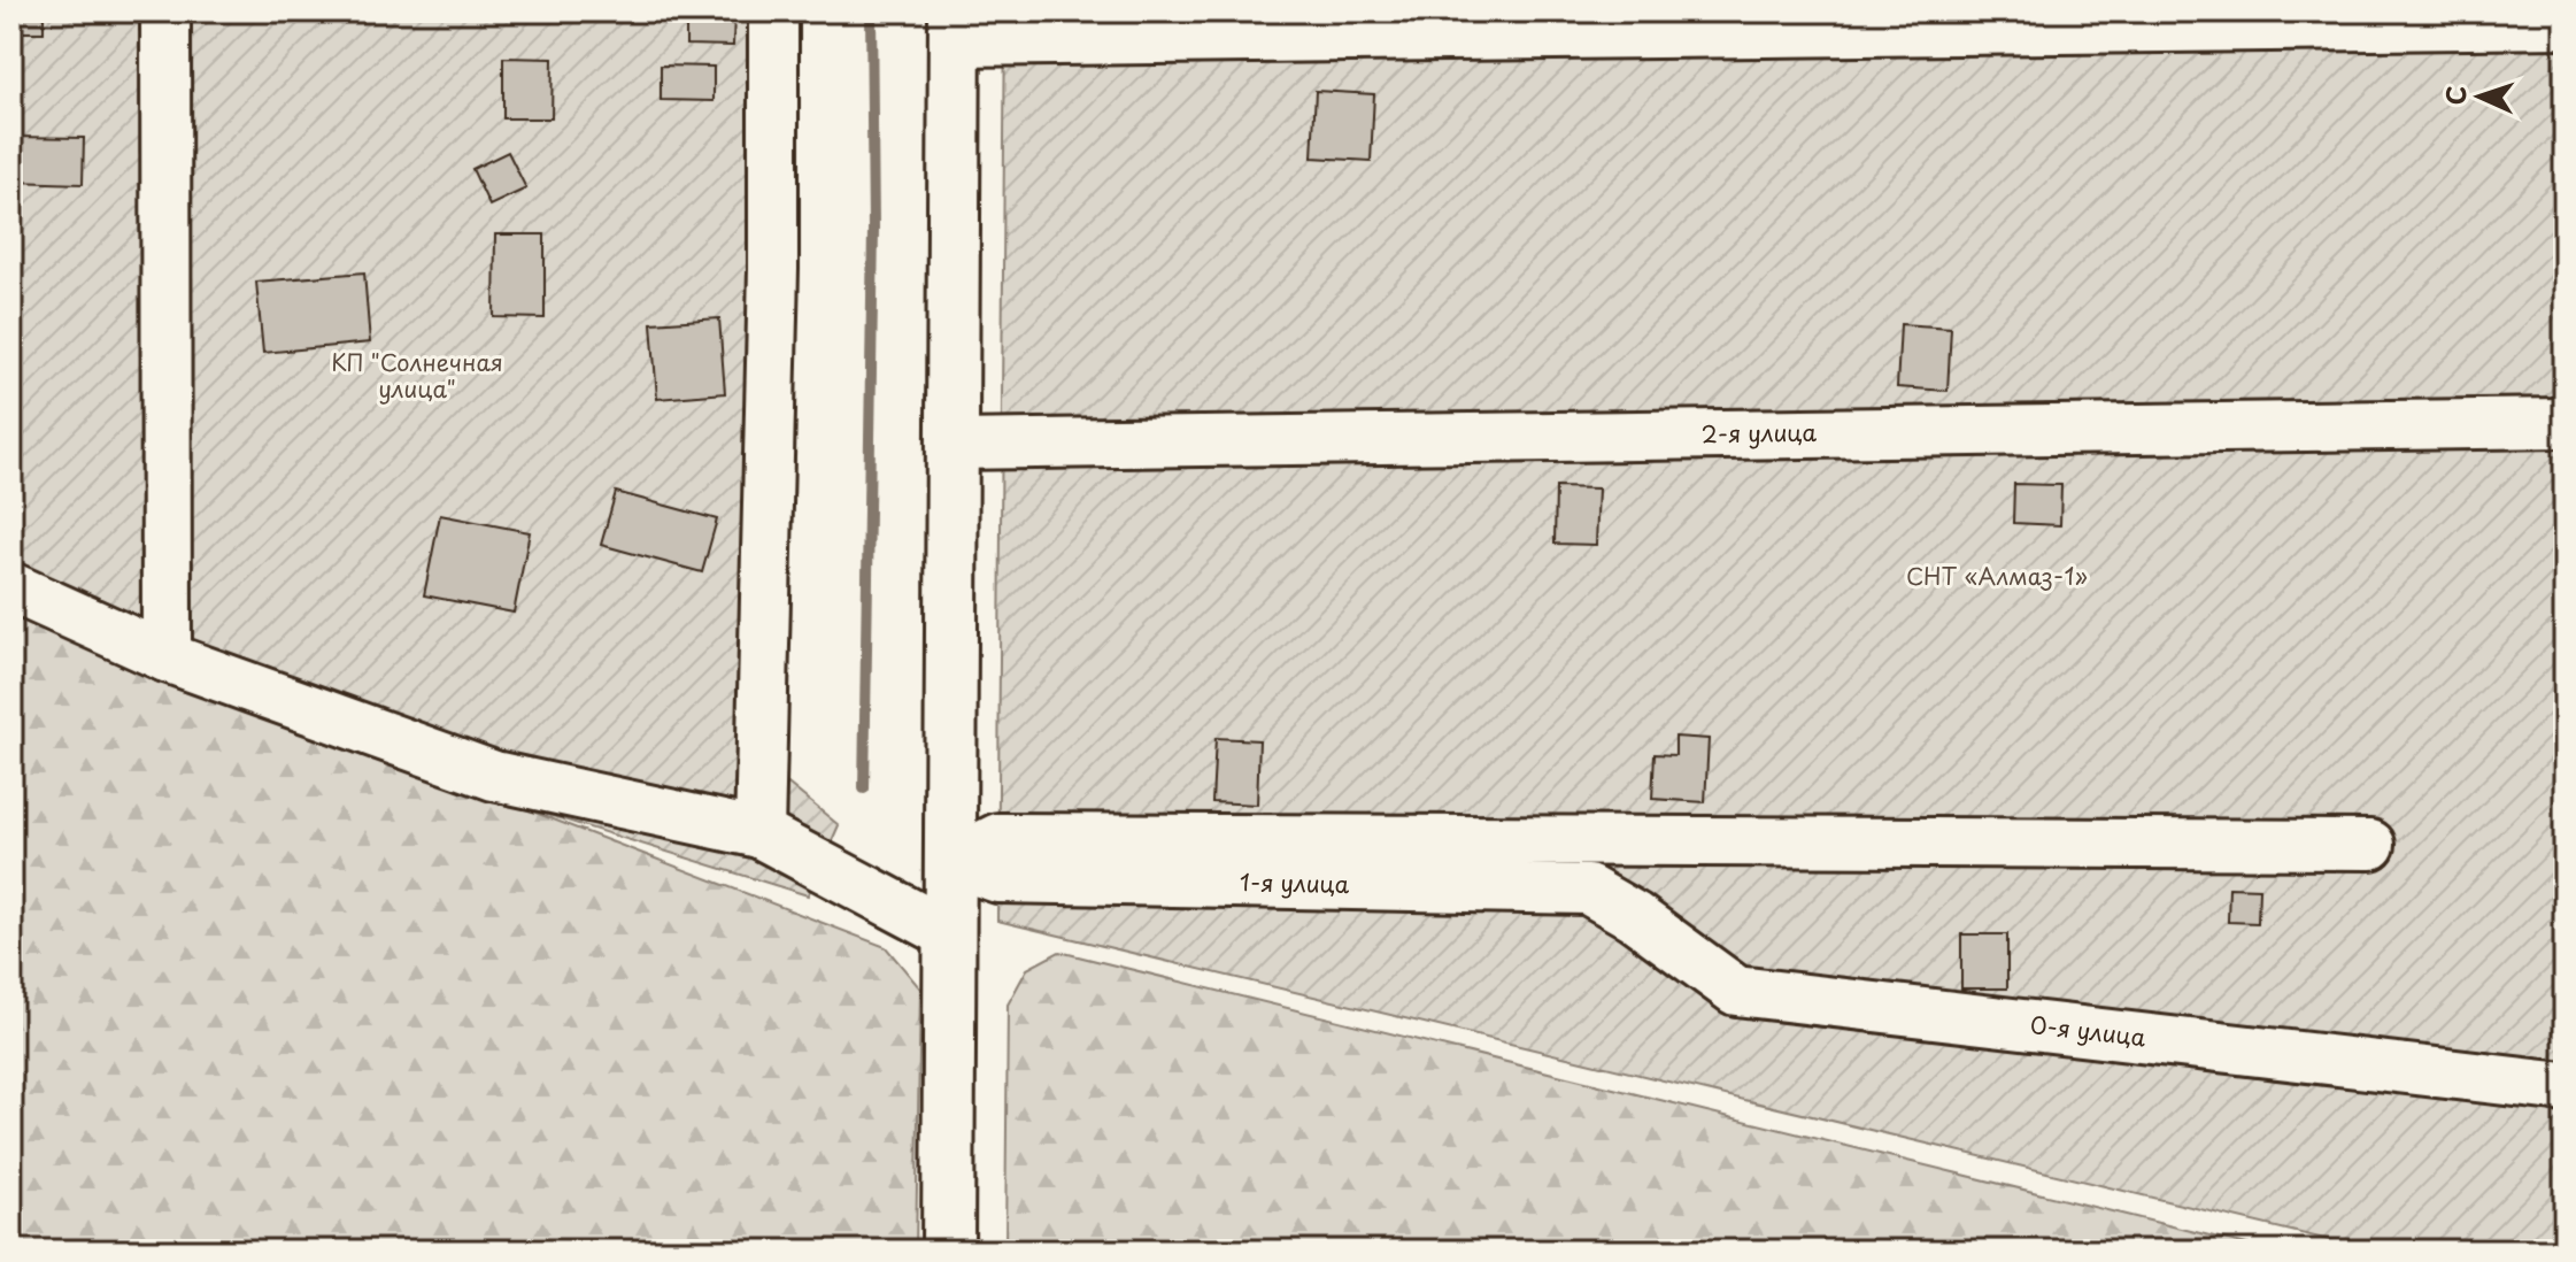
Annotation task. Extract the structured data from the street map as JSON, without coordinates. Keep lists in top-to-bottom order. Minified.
{"streets":{"street":["2-я улица","1-я улица","0-я улица"]},"crossings":[["1-я улица","0-я улица"]],"parks":["КП \"Солнечная улица\"","СНТ «Алмаз-1»"],"north":"left"}
